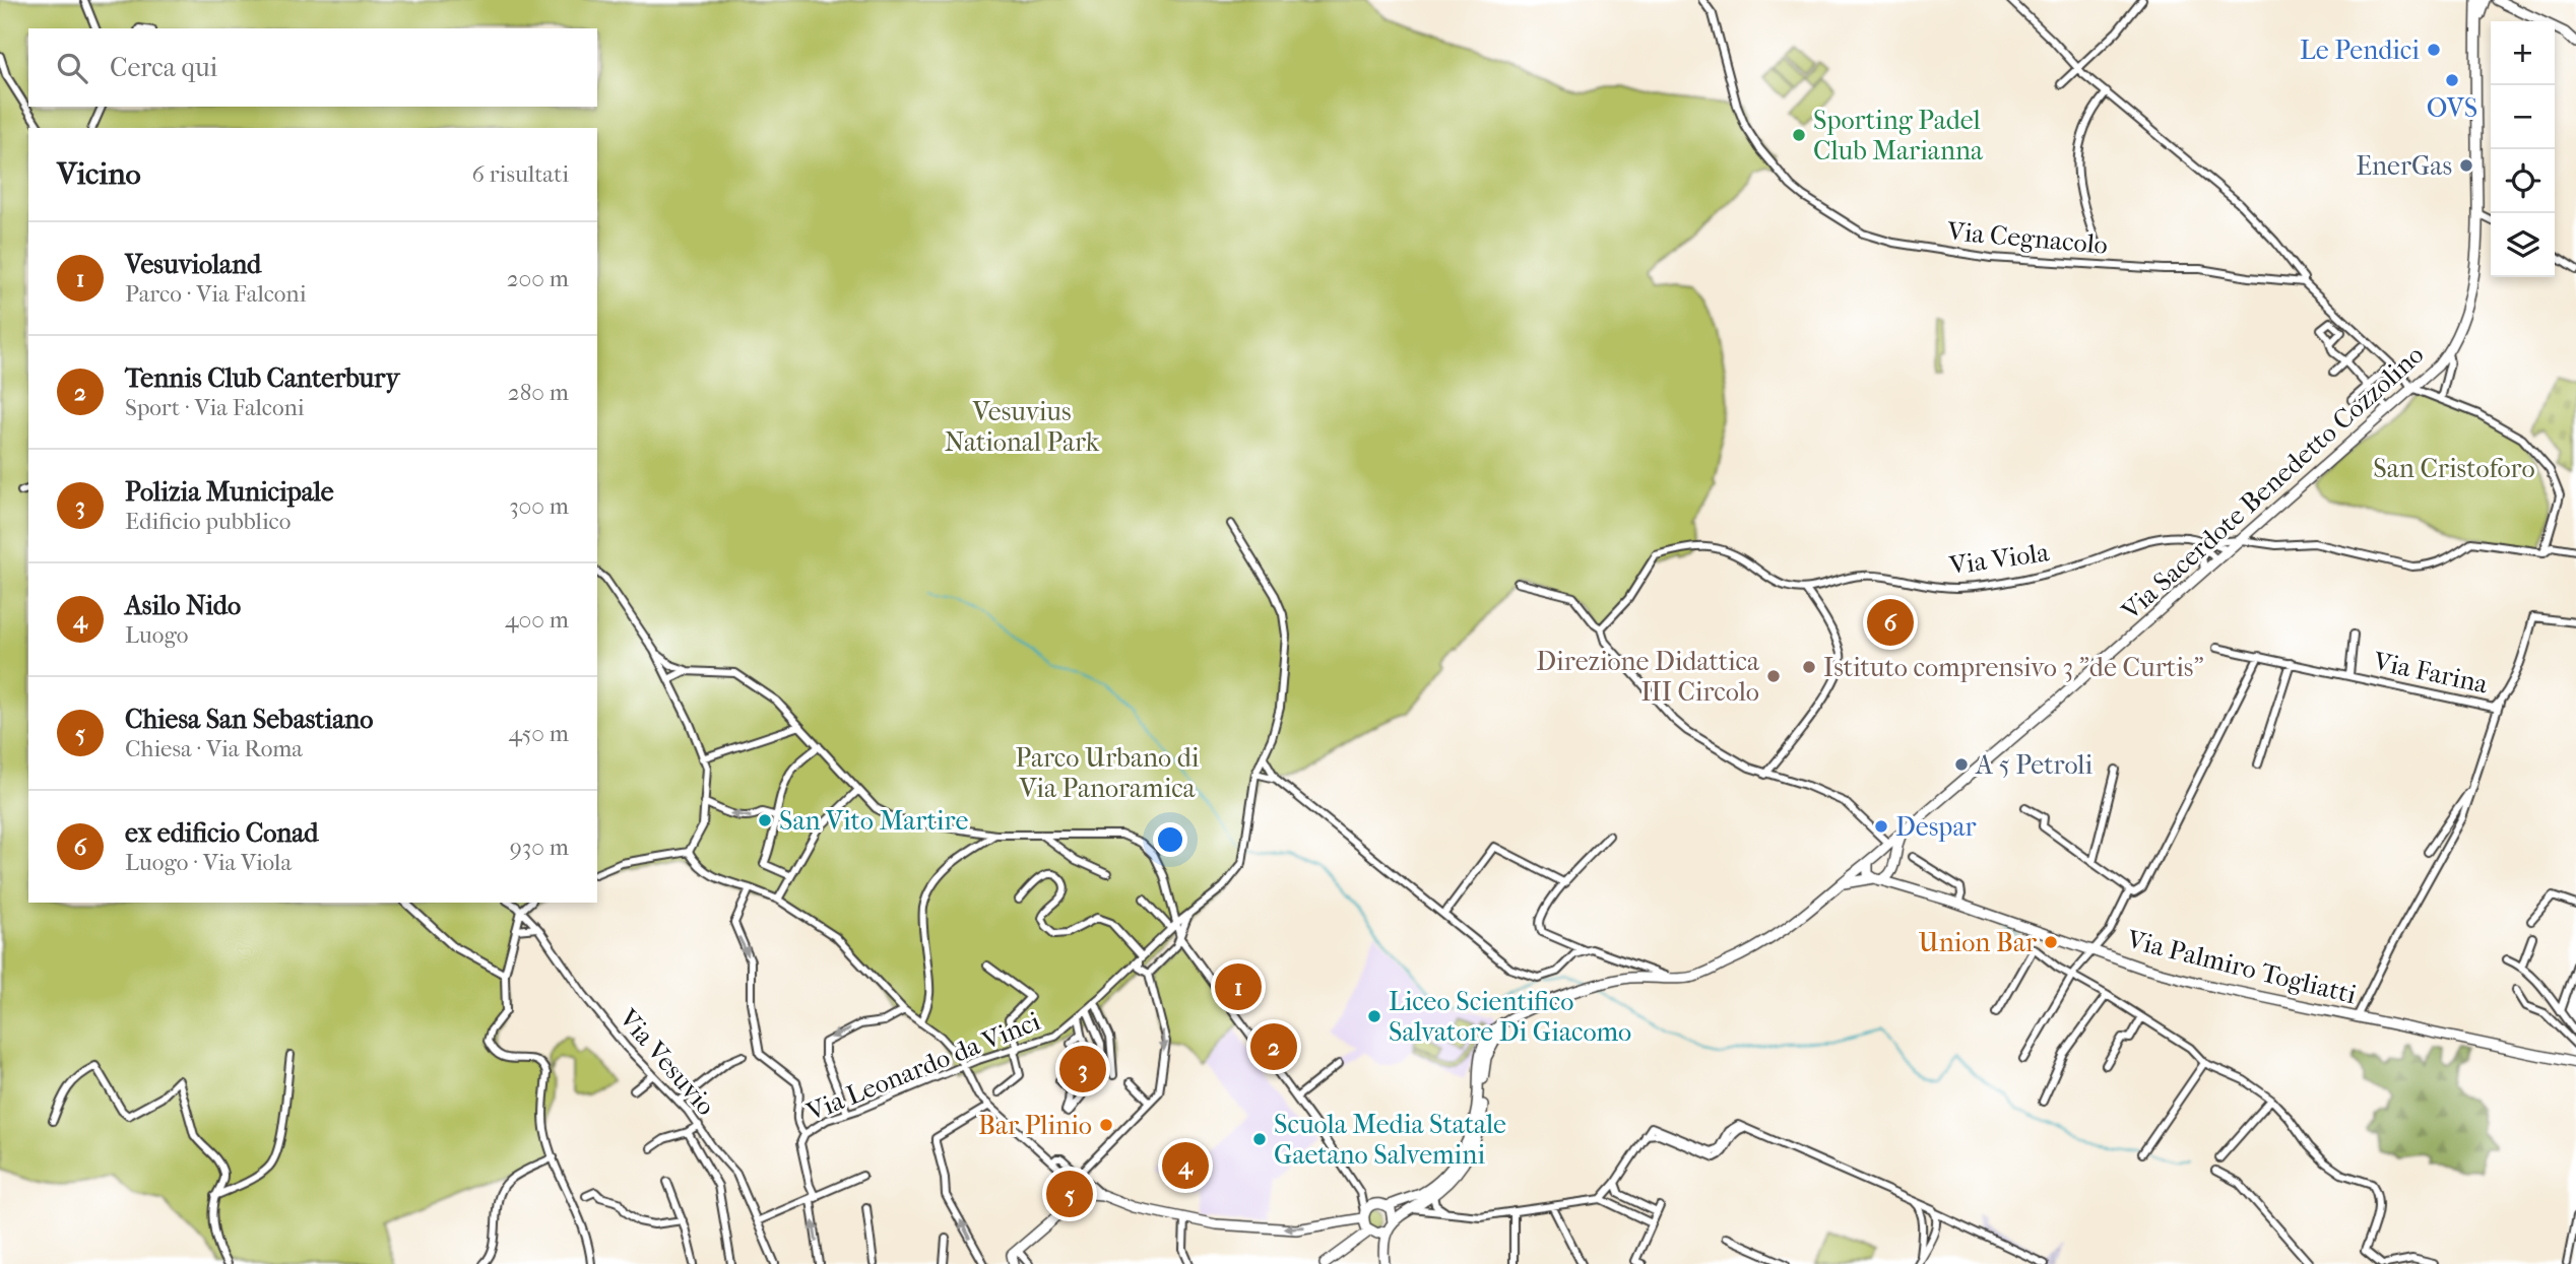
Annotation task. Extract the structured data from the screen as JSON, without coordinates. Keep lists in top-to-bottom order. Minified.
{"streets":{"main road":["Via Sacerdote Benedetto Cozzolino","Via Palmiro Togliatti"],"street":["Via Cegnacolo","Via Viola","Via Farina","Via Vesuvio","Via Leonardo da Vinci"]},"crossings":[["Via Sacerdote Benedetto Cozzolino","Via Viola"],["Via Sacerdote Benedetto Cozzolino","Via Palmiro Togliatti"]],"parks":["Vesuvius National Park","San Cristoforo","Parco Urbano di Via Panoramica"],"places":["Le Pendici","OVS","Sporting Padel Club Marianna","EnerGas","Istituto comprensivo 3 \"de Curtis\"","Direzione Didattica III Circolo","A 5 Petroli","San Vito Martire","Despar","Union Bar","Liceo Scientifico Salvatore Di Giacomo","Bar Plinio","Scuola Media Statale Gaetano Salvemini"],"page":{"map_buttons":["+","−"],"search":"Cerca qui","heading":["Vicino","6 risultati"],"list":[{"mark":"1","name":"Vesuvioland","note":"Parco · Via Falconi","value":"200 m"},{"mark":"2","name":"Tennis Club Canterbury","note":"Sport · Via Falconi","value":"280 m"},{"mark":"3","name":"Polizia Municipale","note":"Edificio pubblico","value":"300 m"},{"mark":"4","name":"Asilo Nido","note":"Luogo","value":"400 m"},{"mark":"5","name":"Chiesa San Sebastiano","note":"Chiesa · Via Roma","value":"450 m"},{"mark":"6","name":"ex edificio Conad","note":"Luogo · Via Viola","value":"930 m"}],"pins":["6","1","2","3","4","5"]}}
